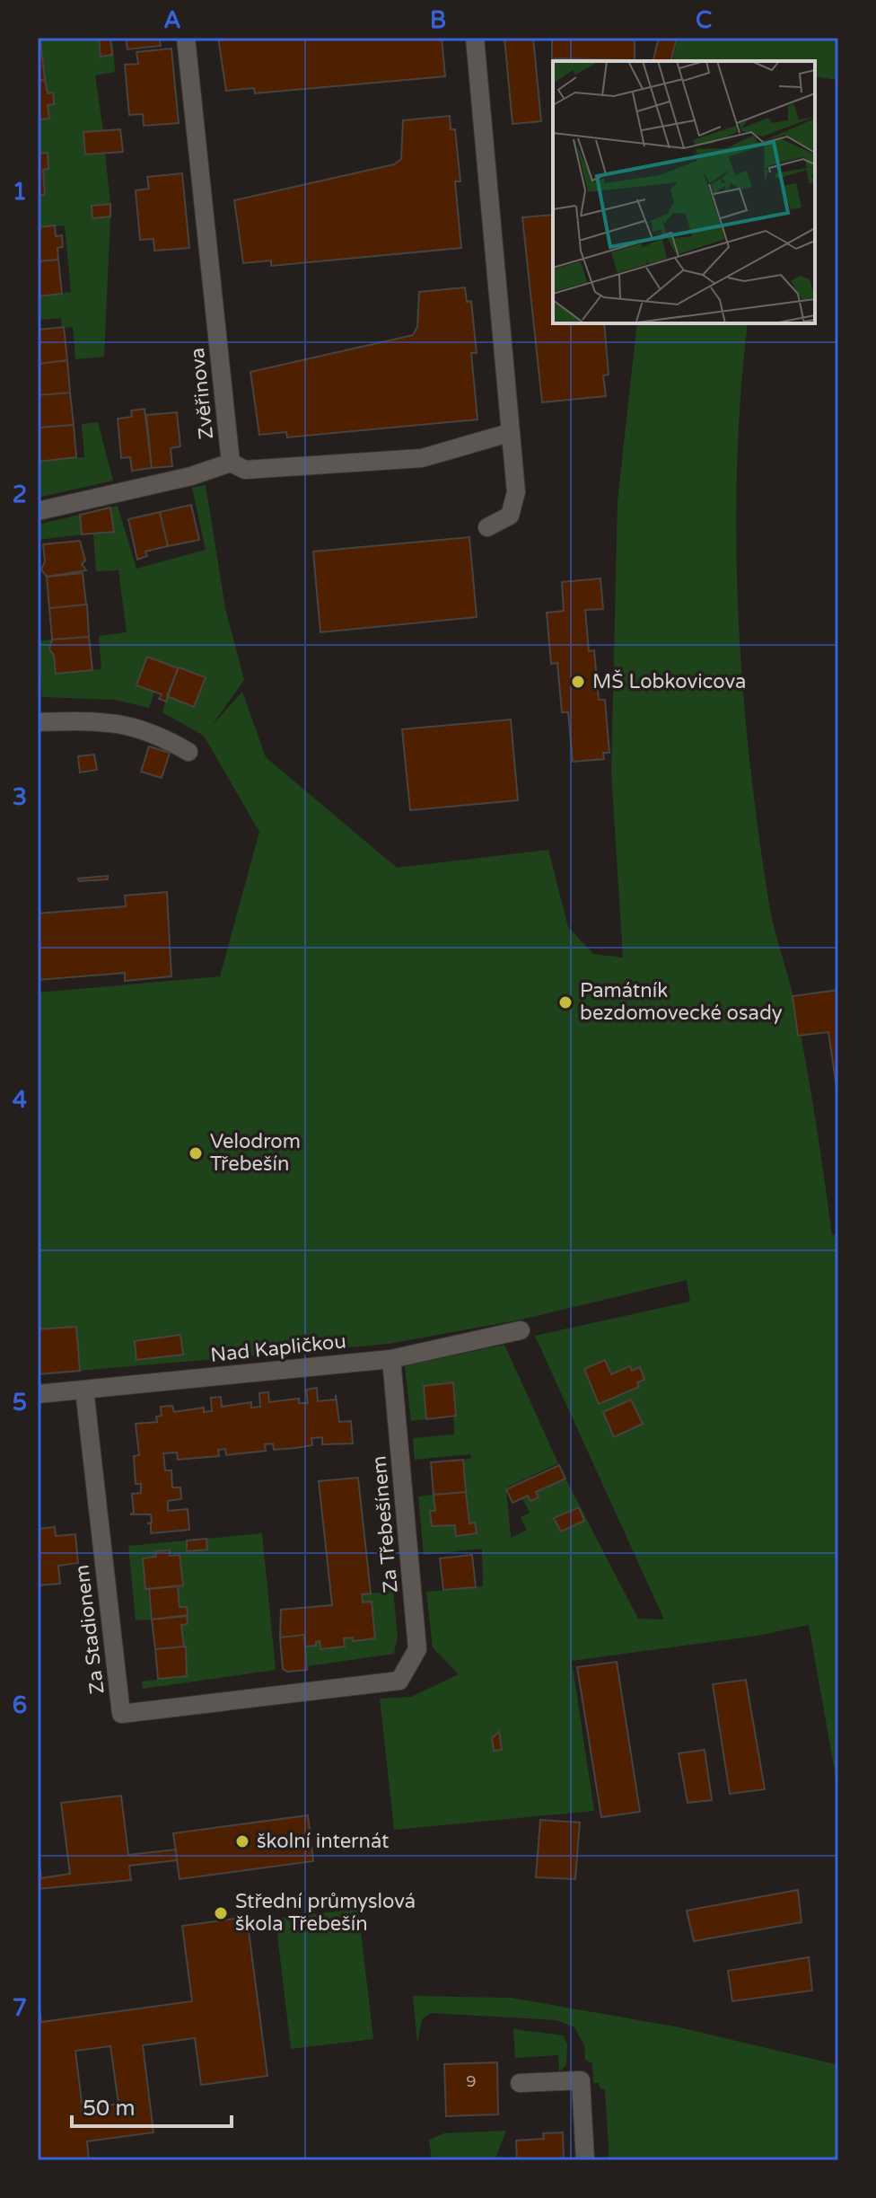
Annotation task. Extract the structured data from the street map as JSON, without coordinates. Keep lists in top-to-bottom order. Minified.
{"streets":{"street":["Zvěřinova","Nad Kapličkou","Za Třebešínem","Za Stadionem"]},"crossings":[["Nad Kapličkou","Za Třebešínem"],["Nad Kapličkou","Za Stadionem"],["Za Třebešínem","Za Stadionem"]],"places":["MŠ Lobkovicova","Památník bezdomovecké osady","Velodrom Třebešín","školní internát","Střední průmyslová škola Třebešín"],"house_numbers":["9"],"scale_bar":"50 m","grid":{"columns":["A","B","C"],"rows":["1","2","3","4","5","6","7"]}}
